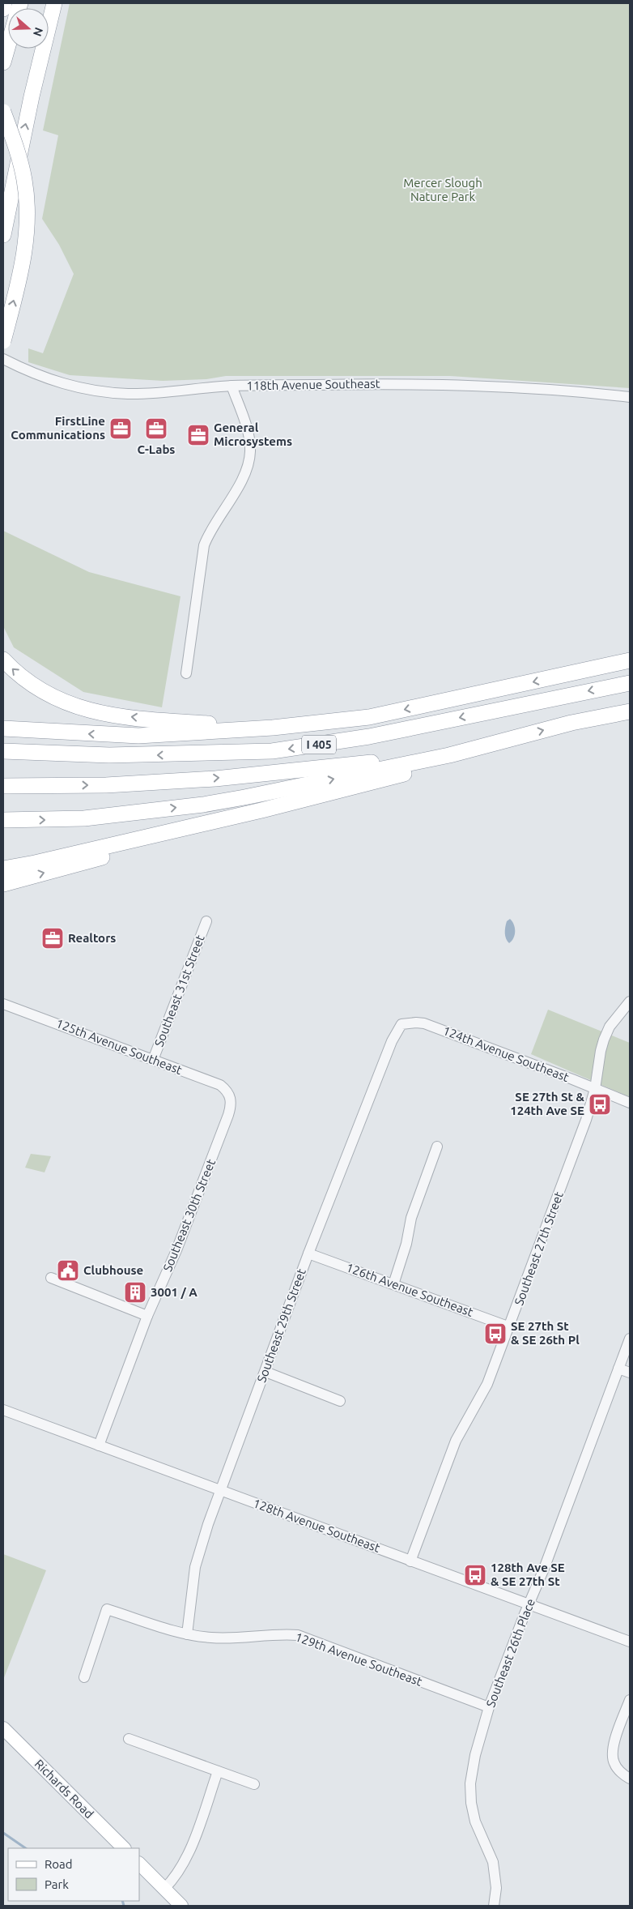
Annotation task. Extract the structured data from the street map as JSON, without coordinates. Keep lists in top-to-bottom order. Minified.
{"streets":{"highway":["I 405"],"main road":["Richards Road"],"street":["118th Avenue Southeast","Southeast 31st Street","125th Avenue Southeast","124th Avenue Southeast","Southeast 30th Street","Southeast 27th Street","126th Avenue Southeast","Southeast 29th Street","128th Avenue Southeast","Southeast 26th Place","129th Avenue Southeast"]},"crossings":[["Southeast 31st Street","125th Avenue Southeast"],["125th Avenue Southeast","Southeast 30th Street"],["124th Avenue Southeast","Southeast 27th Street"],["124th Avenue Southeast","Southeast 29th Street"],["Southeast 30th Street","128th Avenue Southeast"],["Southeast 27th Street","126th Avenue Southeast"],["Southeast 27th Street","128th Avenue Southeast"],["126th Avenue Southeast","Southeast 29th Street"],["Southeast 29th Street","128th Avenue Southeast"],["Southeast 29th Street","129th Avenue Southeast"],["128th Avenue Southeast","Southeast 26th Place"],["Southeast 26th Place","129th Avenue Southeast"]],"parks":["Mercer Slough Nature Park"],"places":{"office":["FirstLine Communications","C-Labs","General Microsystems","Realtors"],"bus stop":["SE 27th St & 124th Ave SE","SE 27th St & SE 26th Pl","128th Ave SE & SE 27th St"],"public building":["Clubhouse"],"building":["3001 / A"]},"legend":["Road","Park"],"north":"right"}
